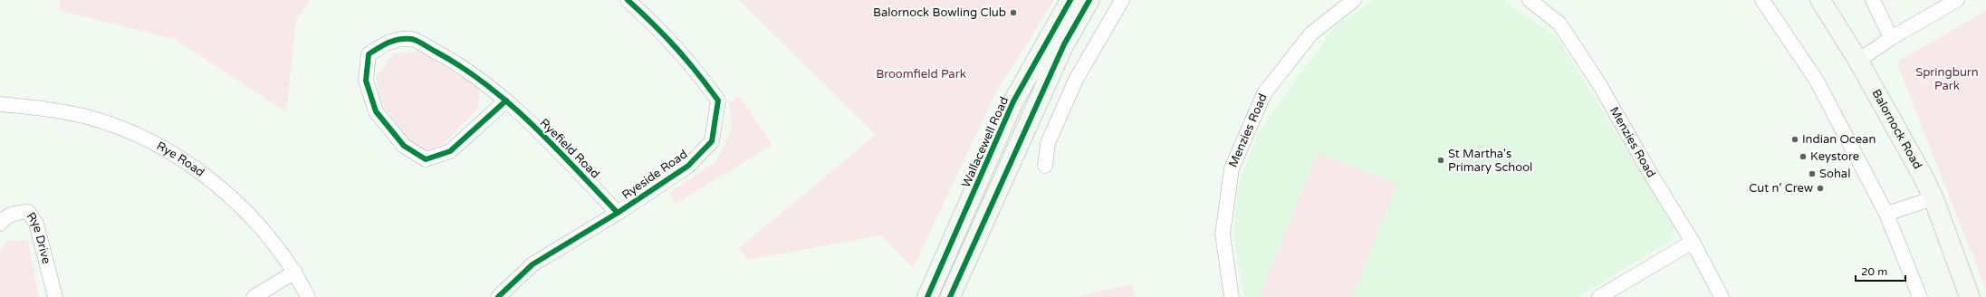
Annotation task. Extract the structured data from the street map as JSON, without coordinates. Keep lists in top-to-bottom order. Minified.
{"streets":{"street":["Balornock Road","Menzies Road","Wallacewell Road","Ryefield Road","Rye Road","Ryeside Road","Rye Drive"]},"crossings":[["Ryefield Road","Ryeside Road"]],"parks":["Springburn Park","Broomfield Park"],"places":["Balornock Bowling Club","Indian Ocean","Keystore","St Martha's Primary School","Sohal","Cut n' Crew"],"scale_bar":"20 m"}
